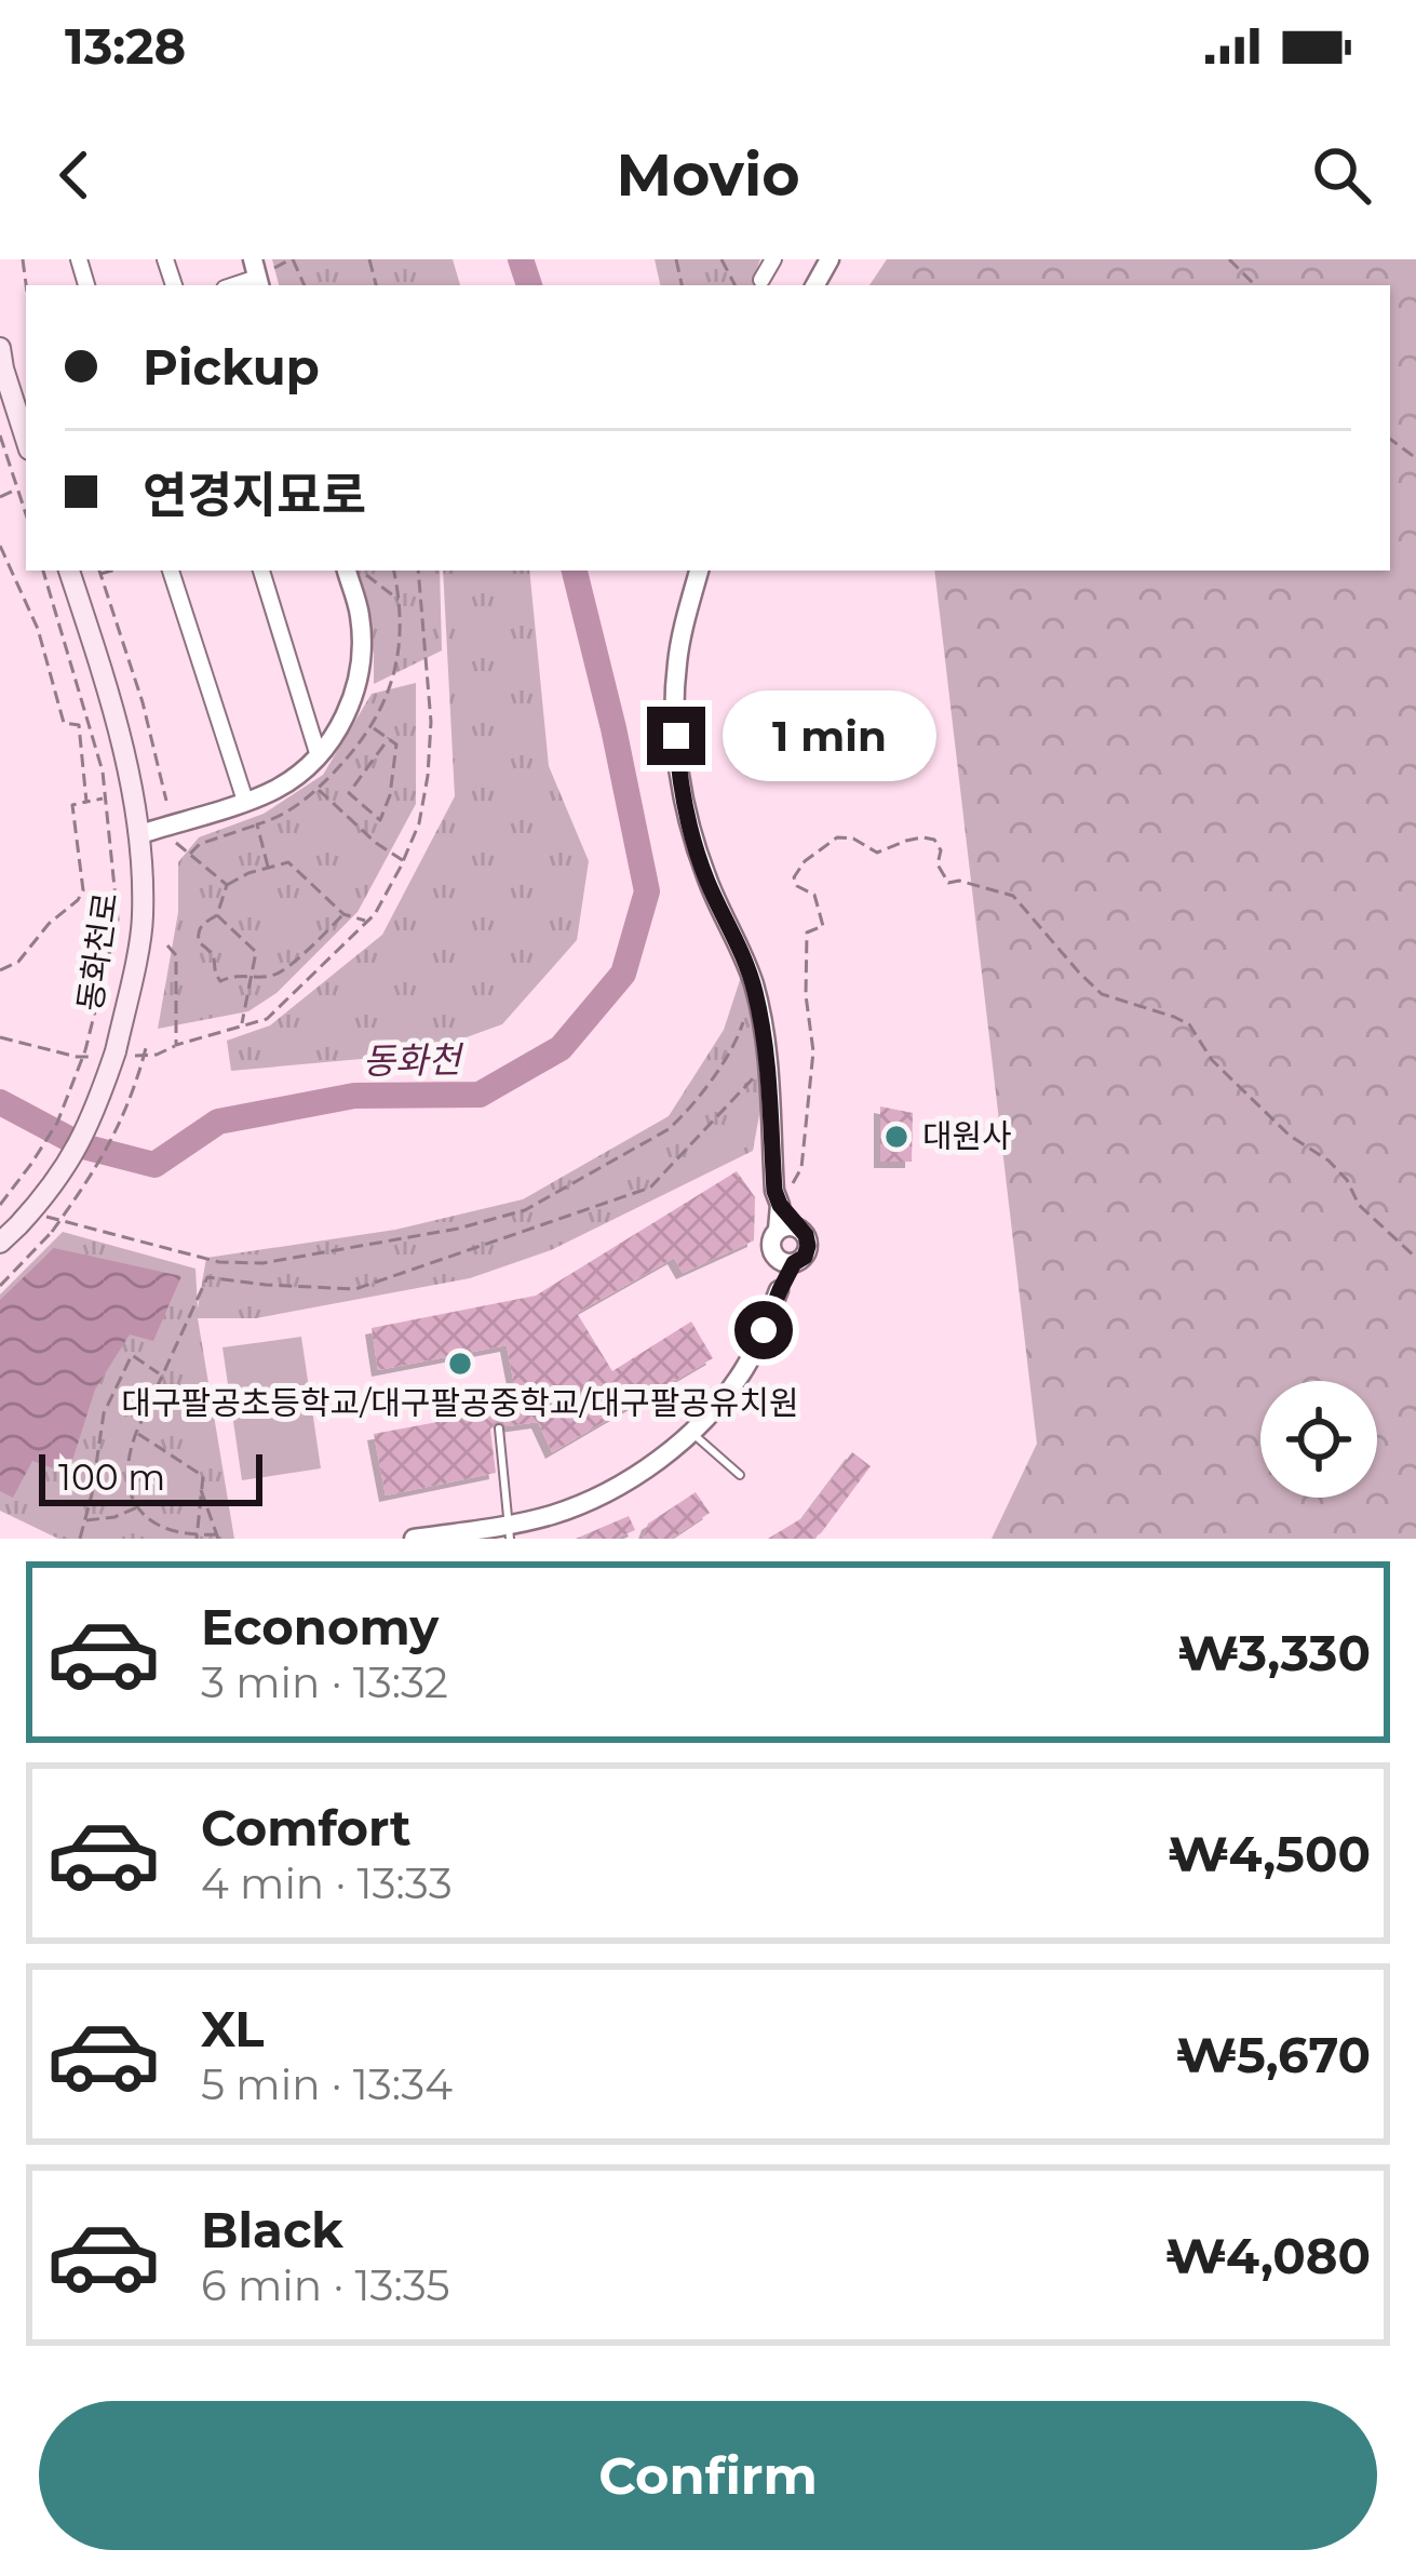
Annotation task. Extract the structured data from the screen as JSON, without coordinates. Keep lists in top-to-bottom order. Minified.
{"streets":{"main road":["동화천로"]},"water":["동화천"],"places":["대원사","대구팔공초등학교/대구팔공중학교/대구팔공유치원"],"scale_bar":"100 m","page":{"status":"13:28","header":"Movio","banner":["Pickup","연경지묘로"],"bubble":"1 min","scale":"100 m","list":[{"name":"Economy","note":"3 min · 13:32","value":"₩3,330"},{"name":"Comfort","note":"4 min · 13:33","value":"₩4,500"},{"name":"XL","note":"5 min · 13:34","value":"₩5,670"},{"name":"Black","note":"6 min · 13:35","value":"₩4,080"}],"buttons":"Confirm"}}
